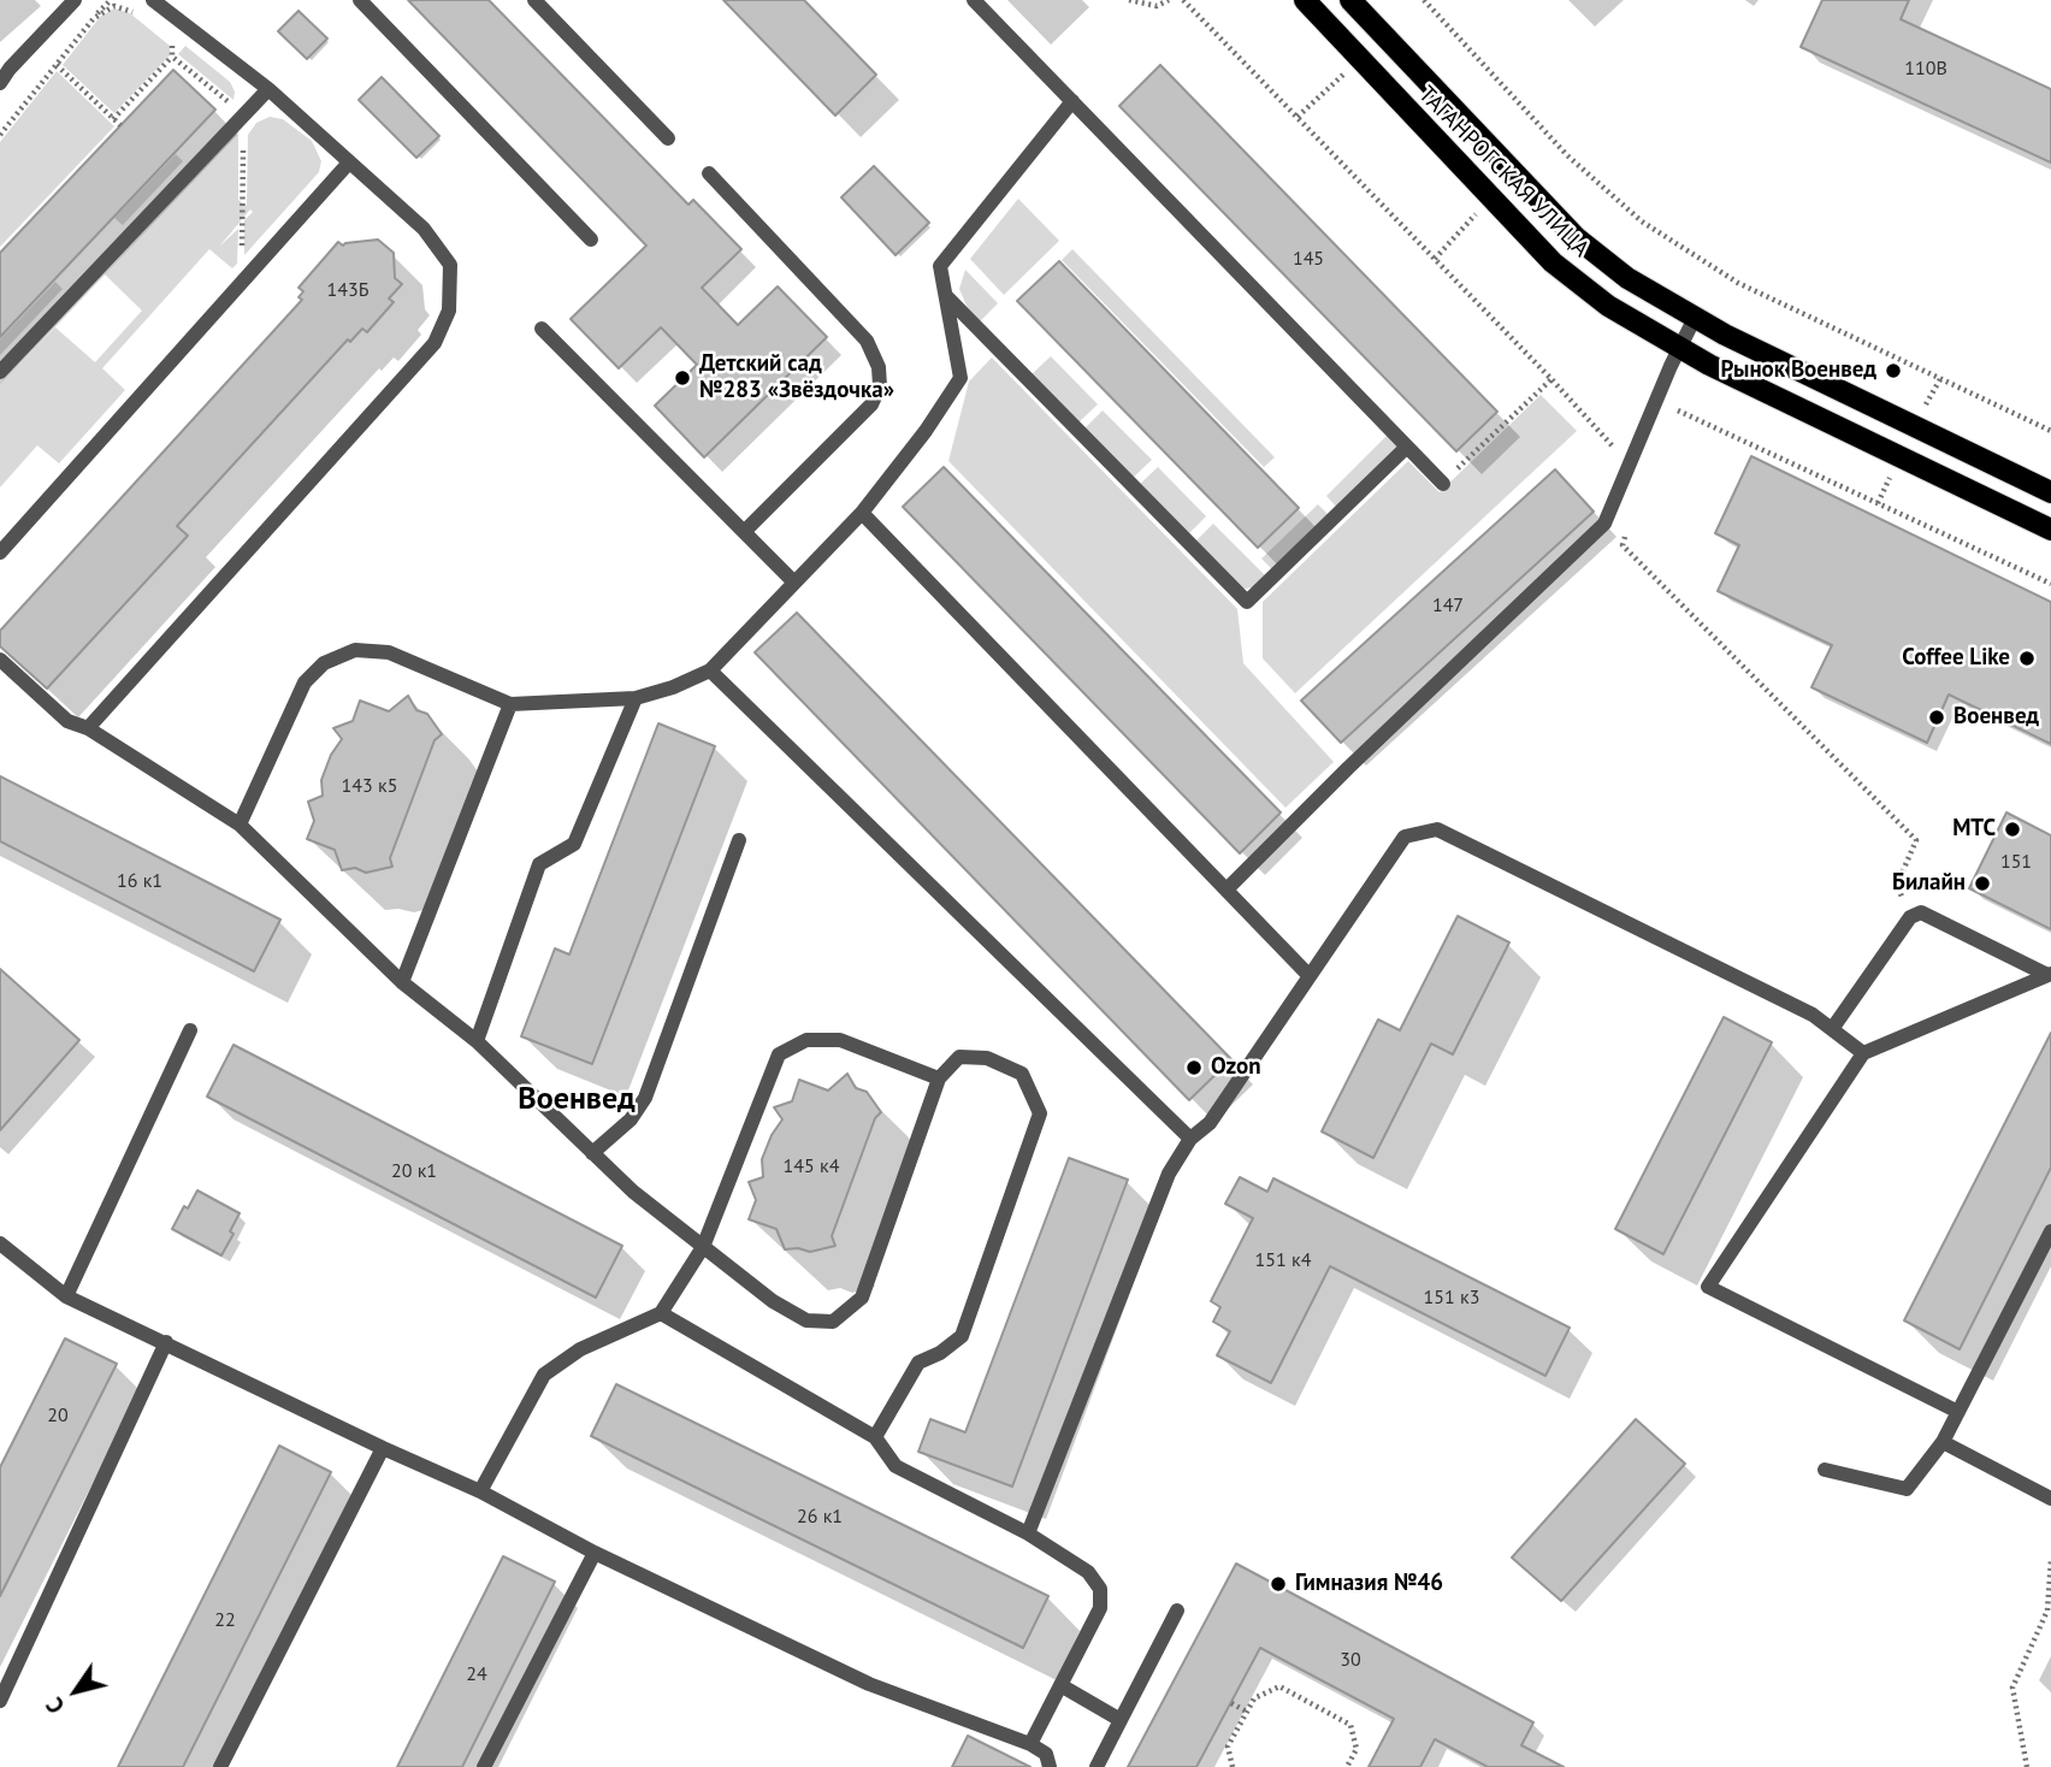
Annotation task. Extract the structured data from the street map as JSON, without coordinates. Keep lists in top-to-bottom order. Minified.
{"streets":{"main road":["ТАГАНРОГСКАЯ УЛИЦА"]},"districts":["Военвед"],"places":["Рынок Военвед","Детский сад №283 «Звёздочка»","Coffee Like","Военвед","МТС","Билайн","Ozon","Гимназия №46"],"house_numbers":["110В","145","143Б","147","143 к5","151","16 к1","145 к4","20 к1","151 к4","151 к3","20","26 к1","22","30","24"],"north":"bottom left"}
